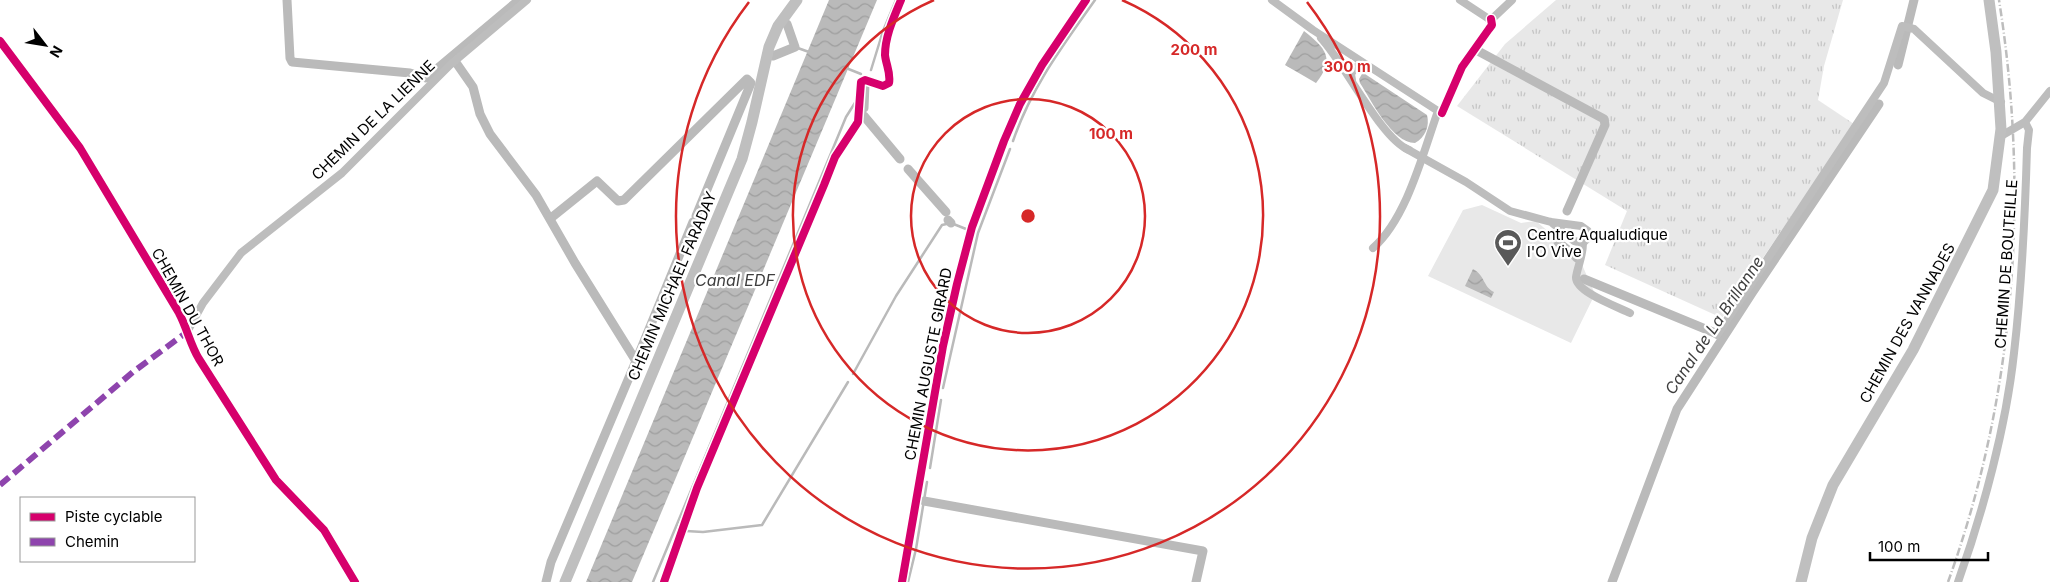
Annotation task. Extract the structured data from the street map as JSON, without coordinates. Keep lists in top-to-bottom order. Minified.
{"streets":{"street":["CHEMIN DE LA LIENNE","CHEMIN DE BOUTEILLE","CHEMIN MICHAEL FARADAY","CHEMIN DU THOR","CHEMIN DES VANNADES","CHEMIN AUGUSTE GIRARD"]},"crossings":[["CHEMIN DE LA LIENNE","CHEMIN DU THOR"]],"water":["Canal EDF","Canal de La Brillanne"],"places":{"sports":["Centre Aqualudique l'O Vive"]},"legend":["Piste cyclable","Chemin"],"scale_bar":"100 m","north":"bottom right","rings":["200 m","300 m","100 m"]}
